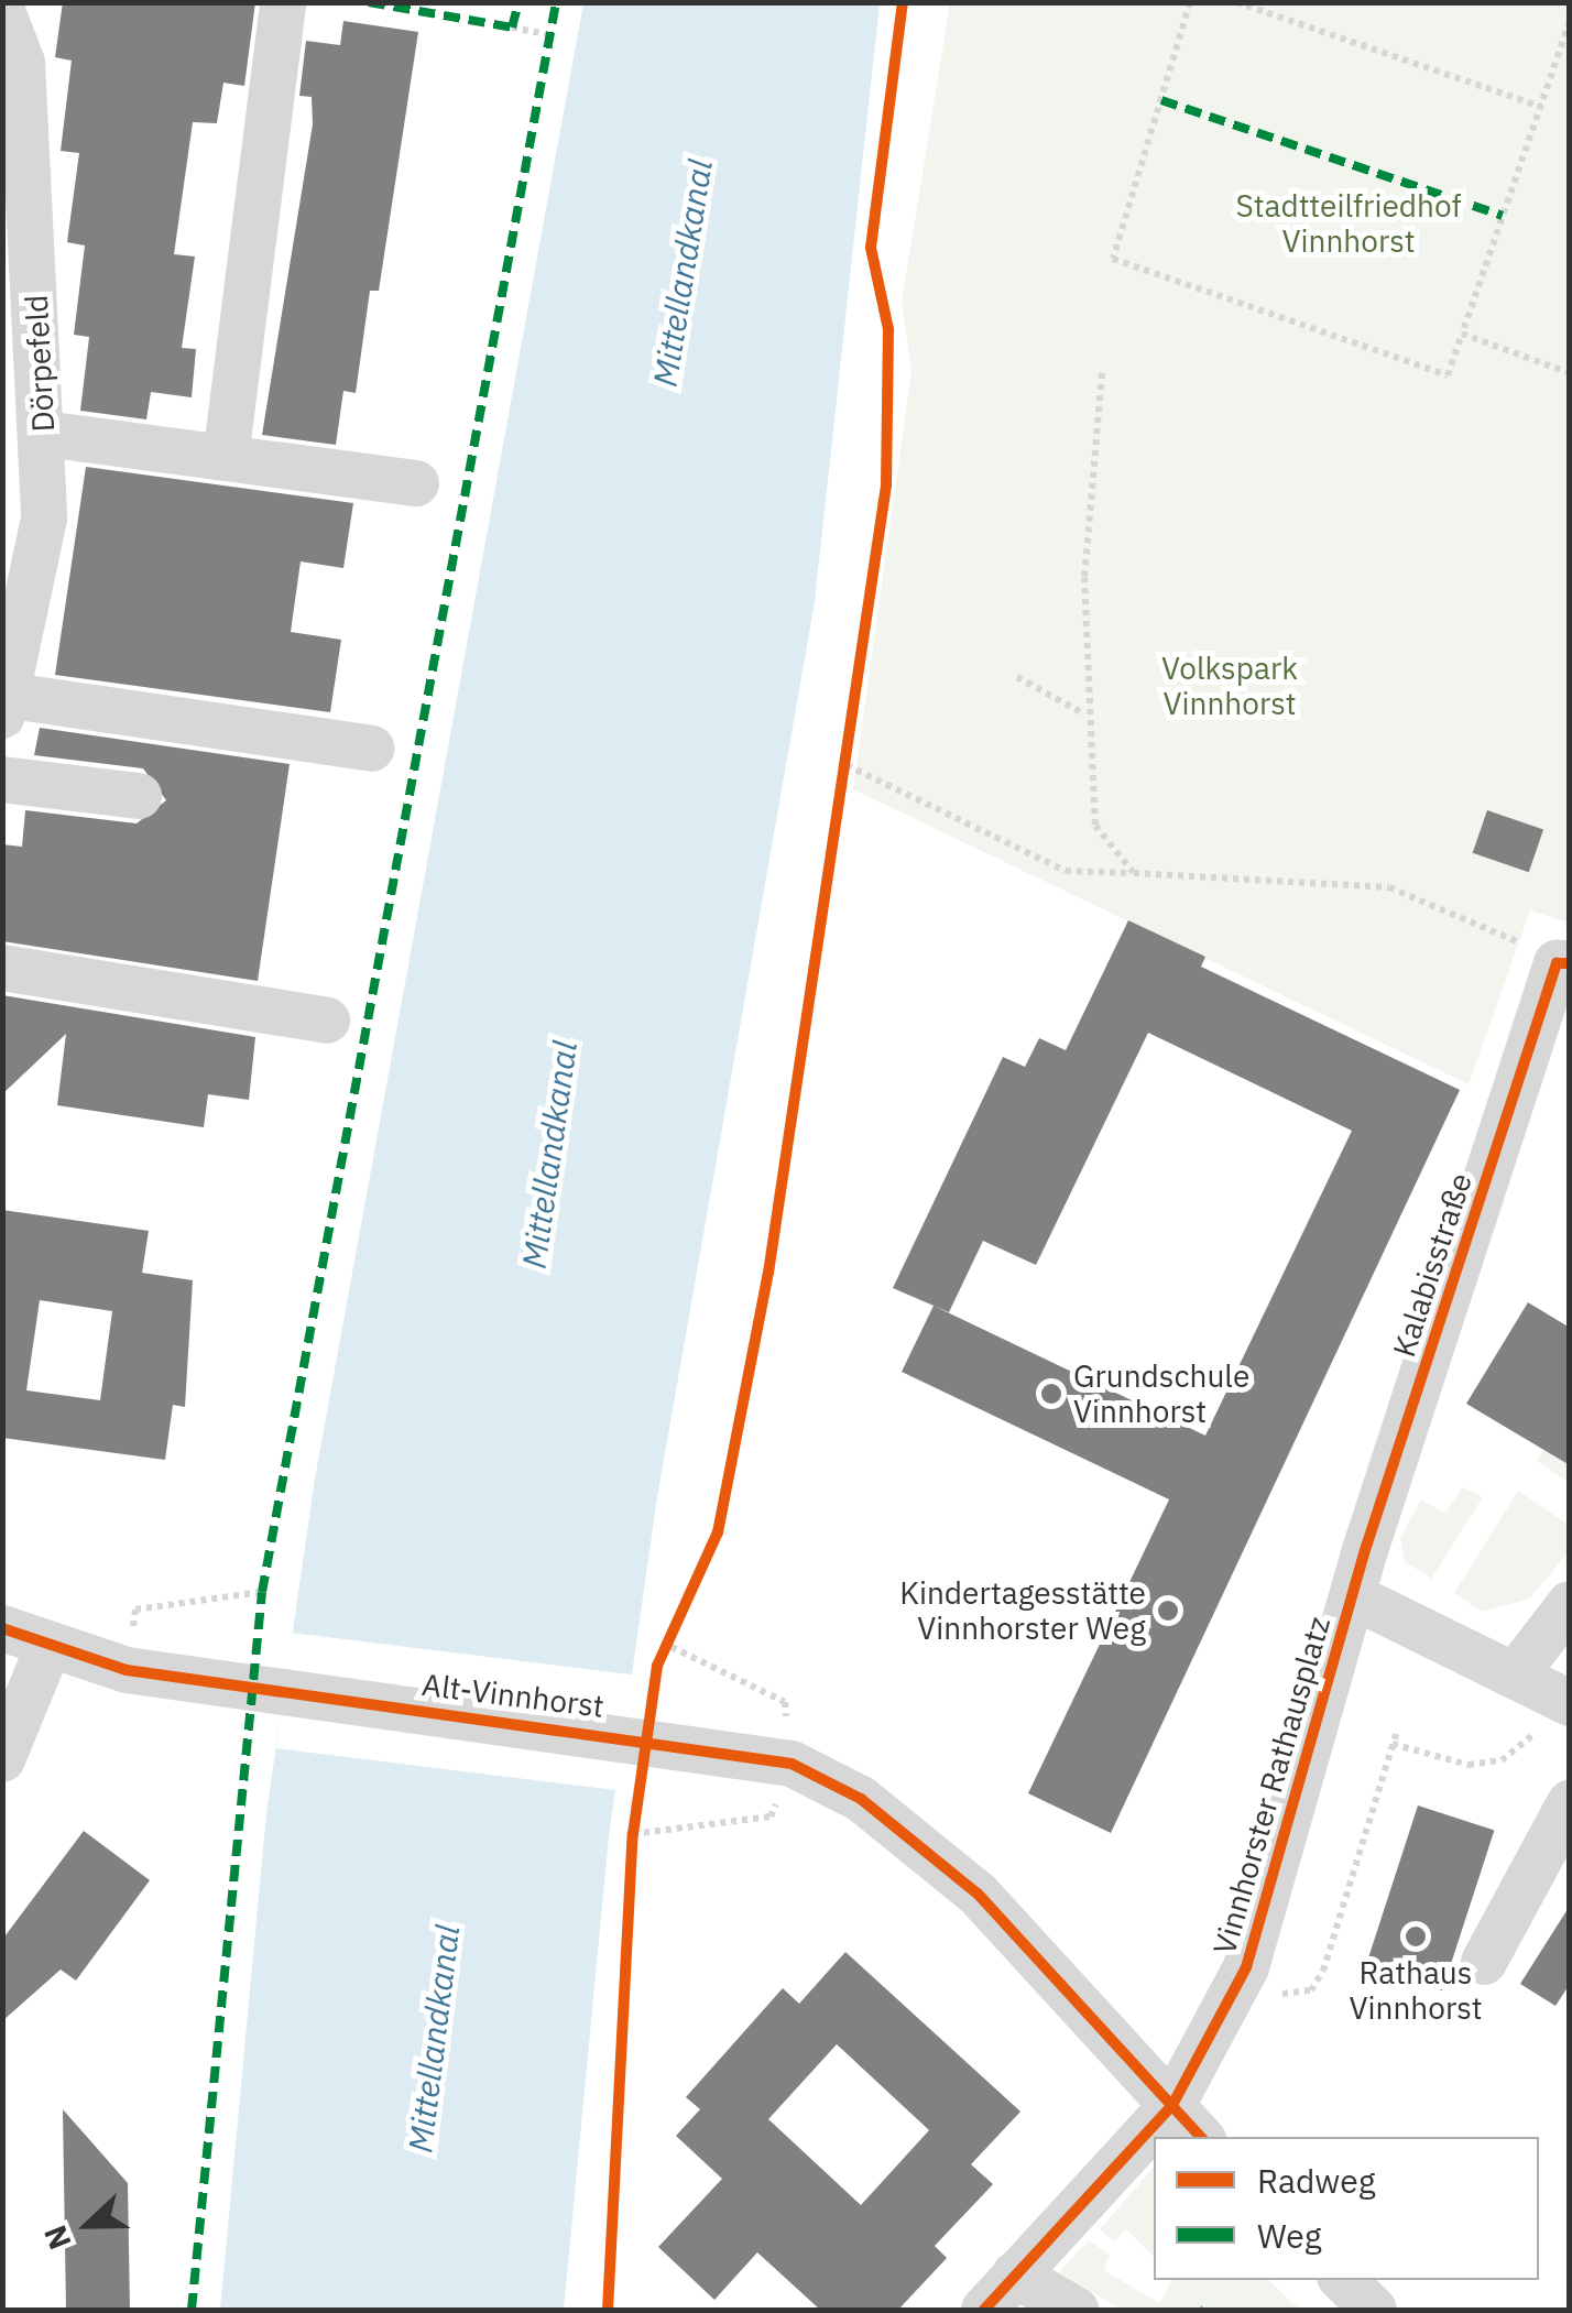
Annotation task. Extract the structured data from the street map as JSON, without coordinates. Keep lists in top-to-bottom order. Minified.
{"streets":{"street":["Dörpefeld","Kalabisstraße","Alt-Vinnhorst","Vinnhorster Rathausplatz"]},"crossings":[["Kalabisstraße","Vinnhorster Rathausplatz"],["Alt-Vinnhorst","Vinnhorster Rathausplatz"]],"water":["Mittellandkanal"],"parks":["Stadtteilfriedhof Vinnhorst","Volkspark Vinnhorst"],"places":["Grundschule Vinnhorst","Kindertagesstätte Vinnhorster Weg","Rathaus Vinnhorst"],"legend":["Radweg","Weg"],"north":"left"}
